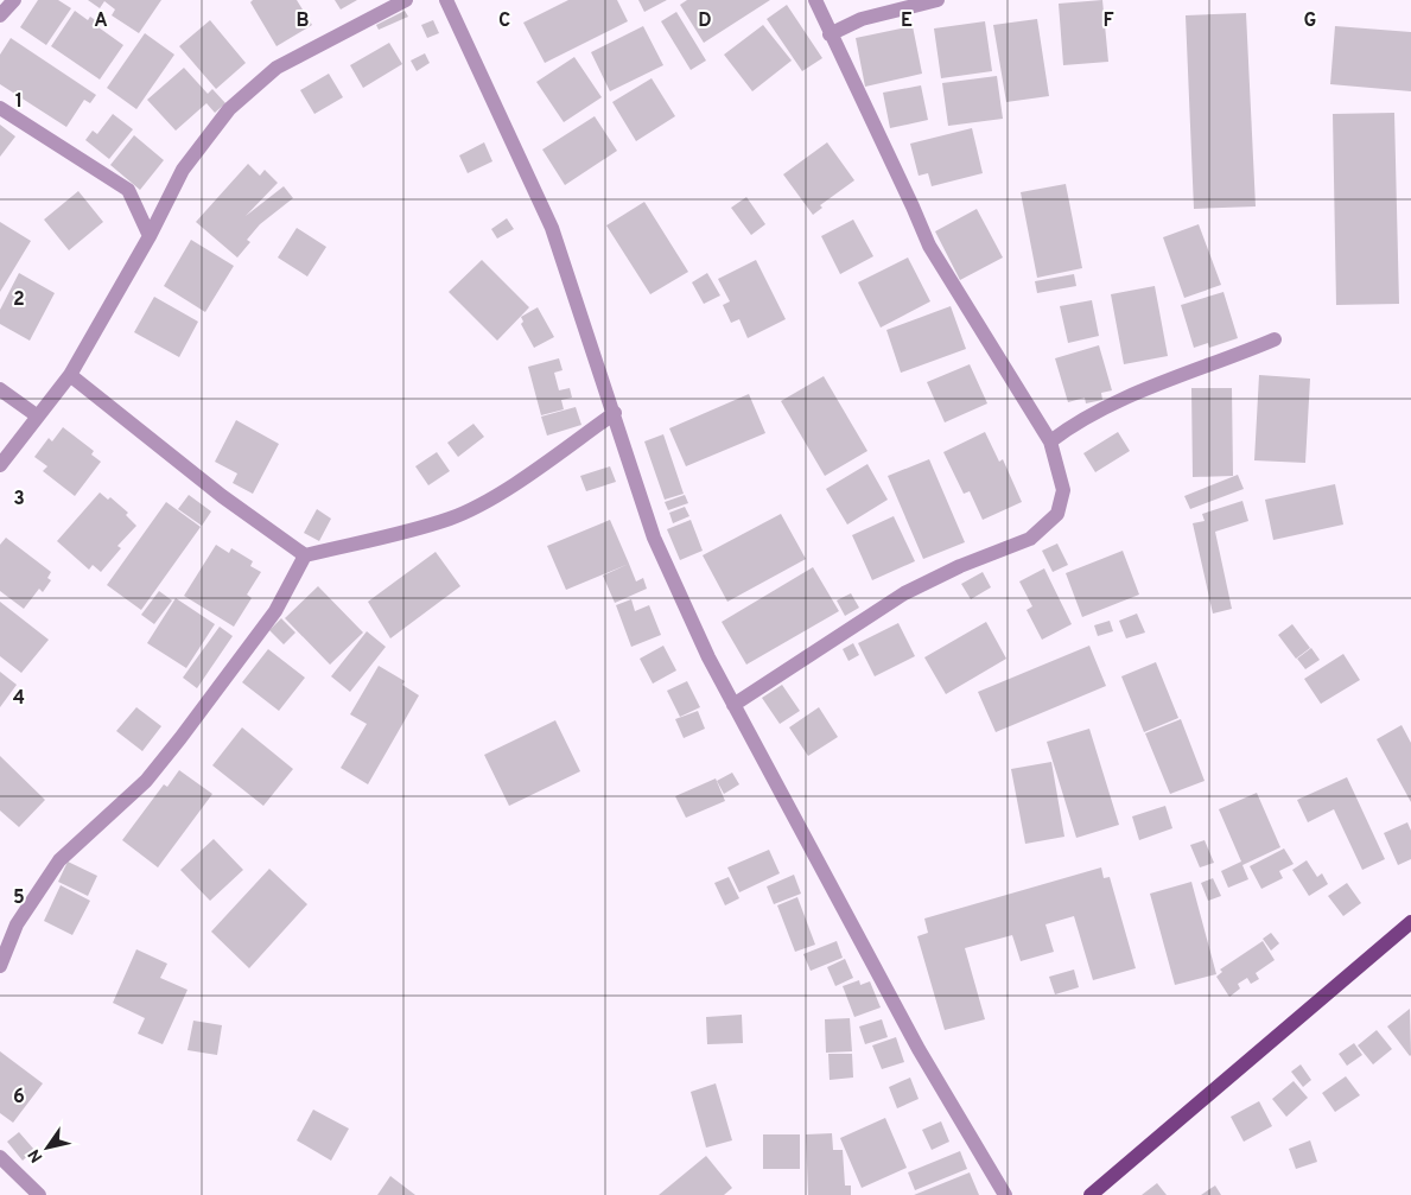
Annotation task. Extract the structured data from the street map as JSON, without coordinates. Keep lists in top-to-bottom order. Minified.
{"north":"bottom left","grid":{"columns":["A","B","C","D","E","F","G"],"rows":["1","2","3","4","5","6"]}}
